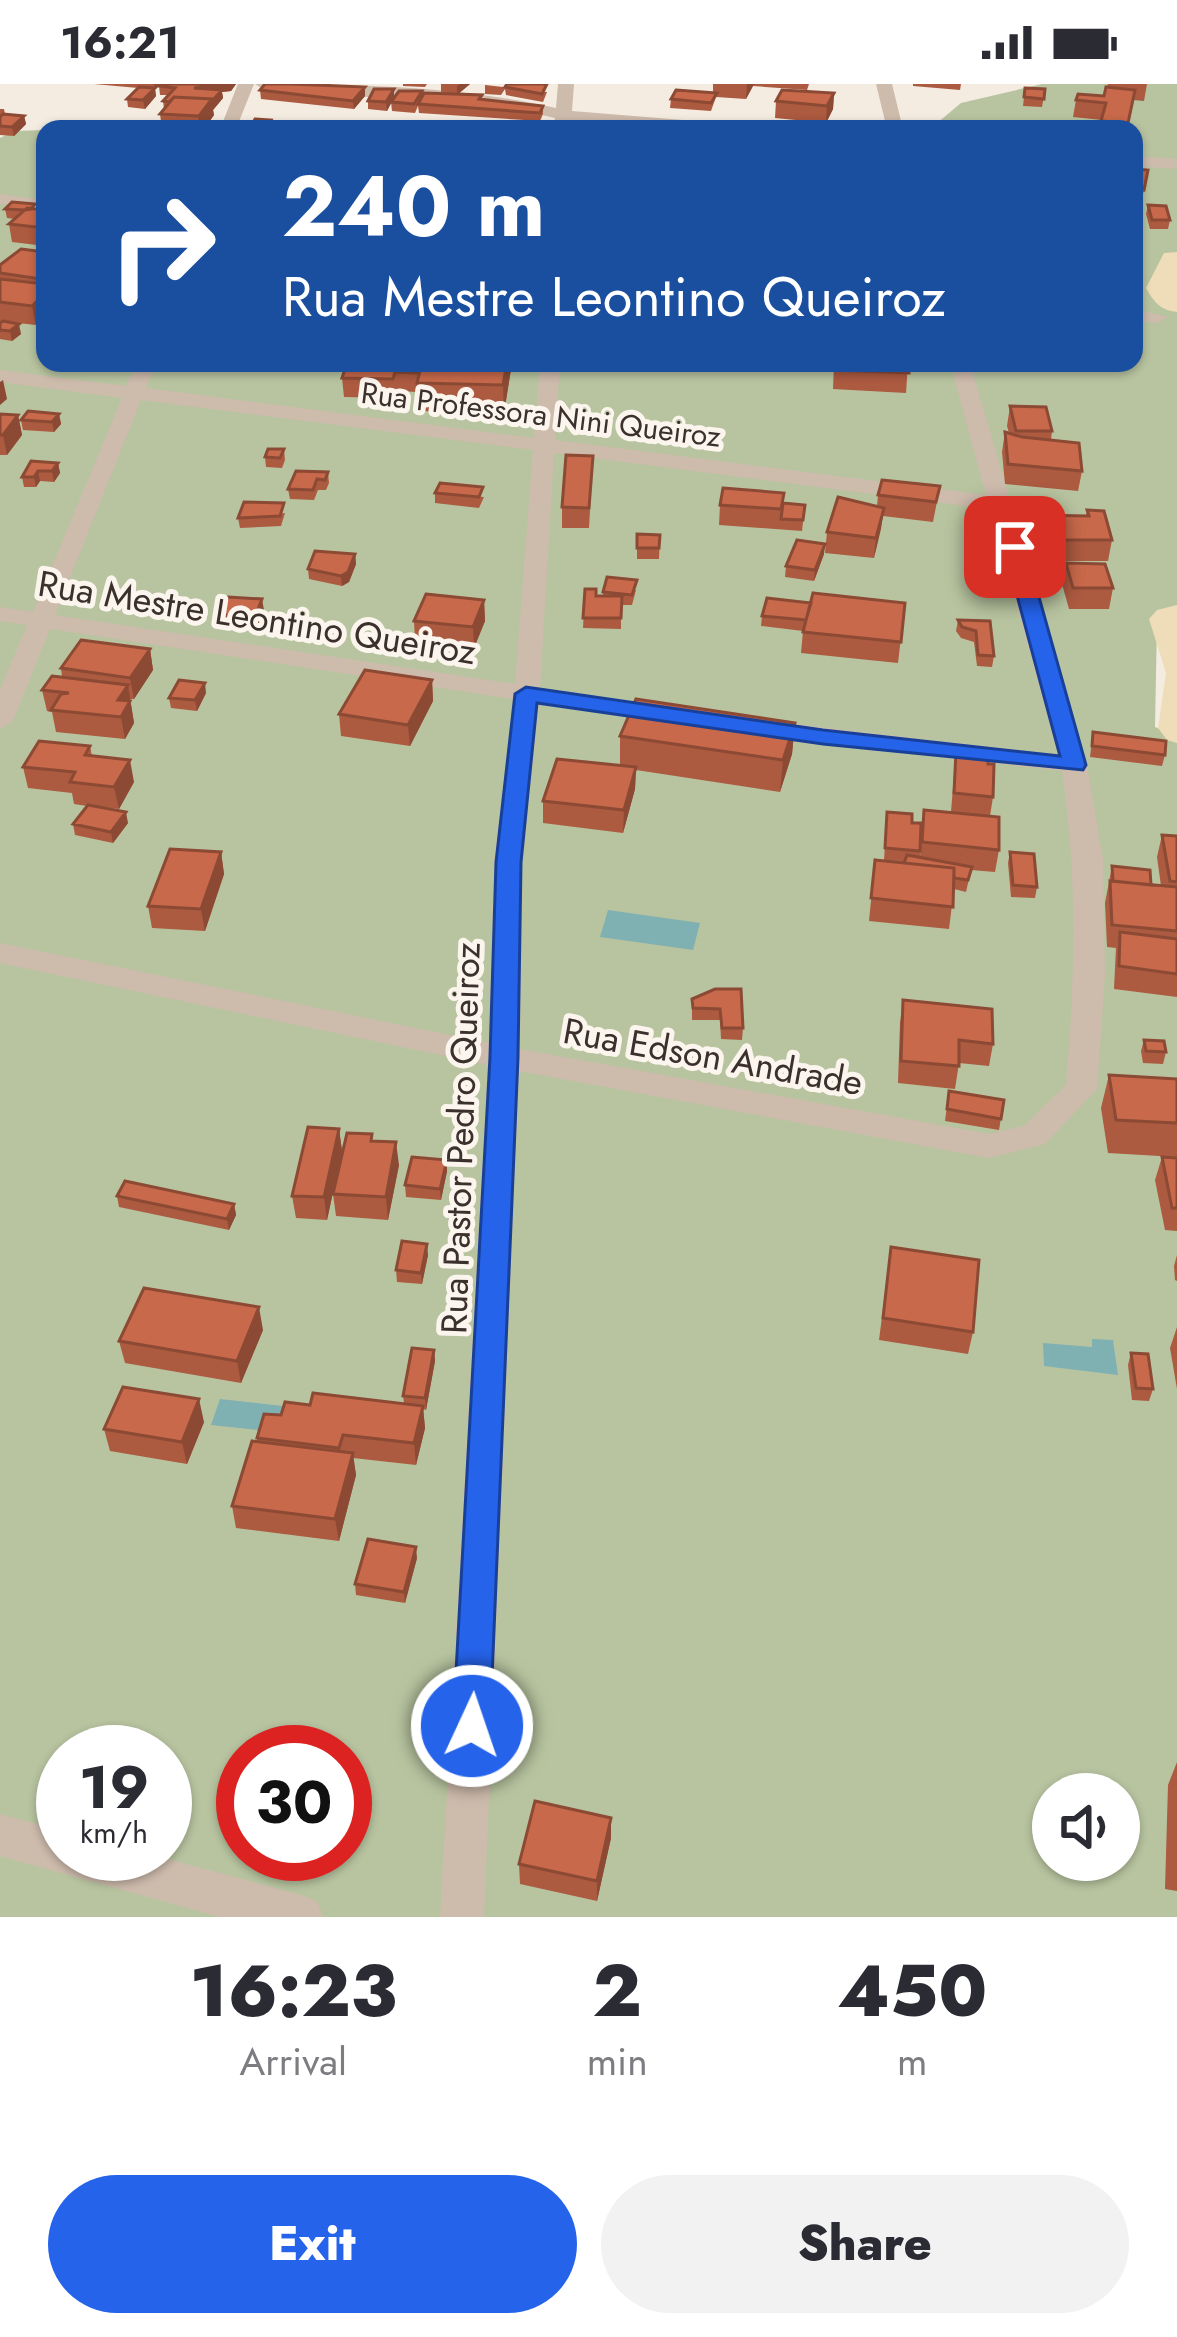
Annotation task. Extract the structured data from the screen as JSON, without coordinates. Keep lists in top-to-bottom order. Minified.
{"streets":{"street":["Rua Professora Nini Queiroz","Rua Mestre Leontino Queiroz","Rua Edson Andrade","Rua Pastor Pedro Queiroz"]},"crossings":[["Rua Professora Nini Queiroz","Rua Pastor Pedro Queiroz"],["Rua Mestre Leontino Queiroz","Rua Pastor Pedro Queiroz"],["Rua Edson Andrade","Rua Pastor Pedro Queiroz"]],"page":{"status":"16:21","turn":["240 m","Rua Mestre Leontino Queiroz"],"speed":"19 km/h","limit":"30","eta":["16:23","Arrival","2","min","450","m"],"buttons":["Exit","Share"]}}
